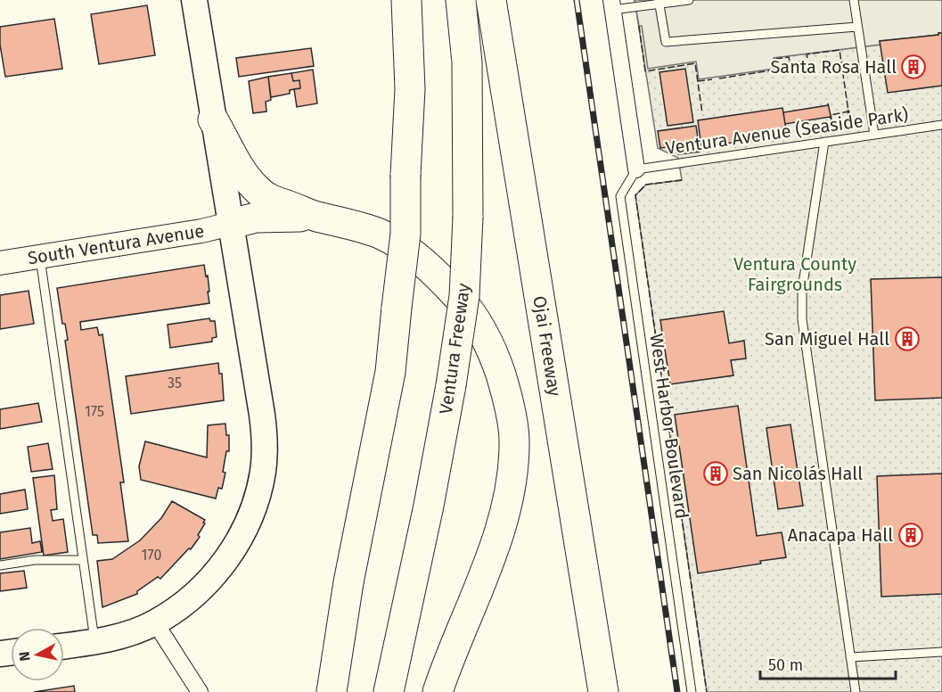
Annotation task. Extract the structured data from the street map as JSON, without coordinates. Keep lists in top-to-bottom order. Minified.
{"streets":{"highway":["Ojai Freeway","Ventura Freeway"],"main road":["South Ventura Avenue"],"lane":["Ventura Avenue (Seaside Park)","West Harbor Boulevard"]},"crossings":[["Ventura Avenue (Seaside Park)","West Harbor Boulevard"]],"parks":["Ventura County Fairgrounds"],"places":{"building":["Santa Rosa Hall","San Miguel Hall","San Nicolás Hall","Anacapa Hall"]},"house_numbers":["35","175","170"],"scale_bar":"50 m","north":"left"}
